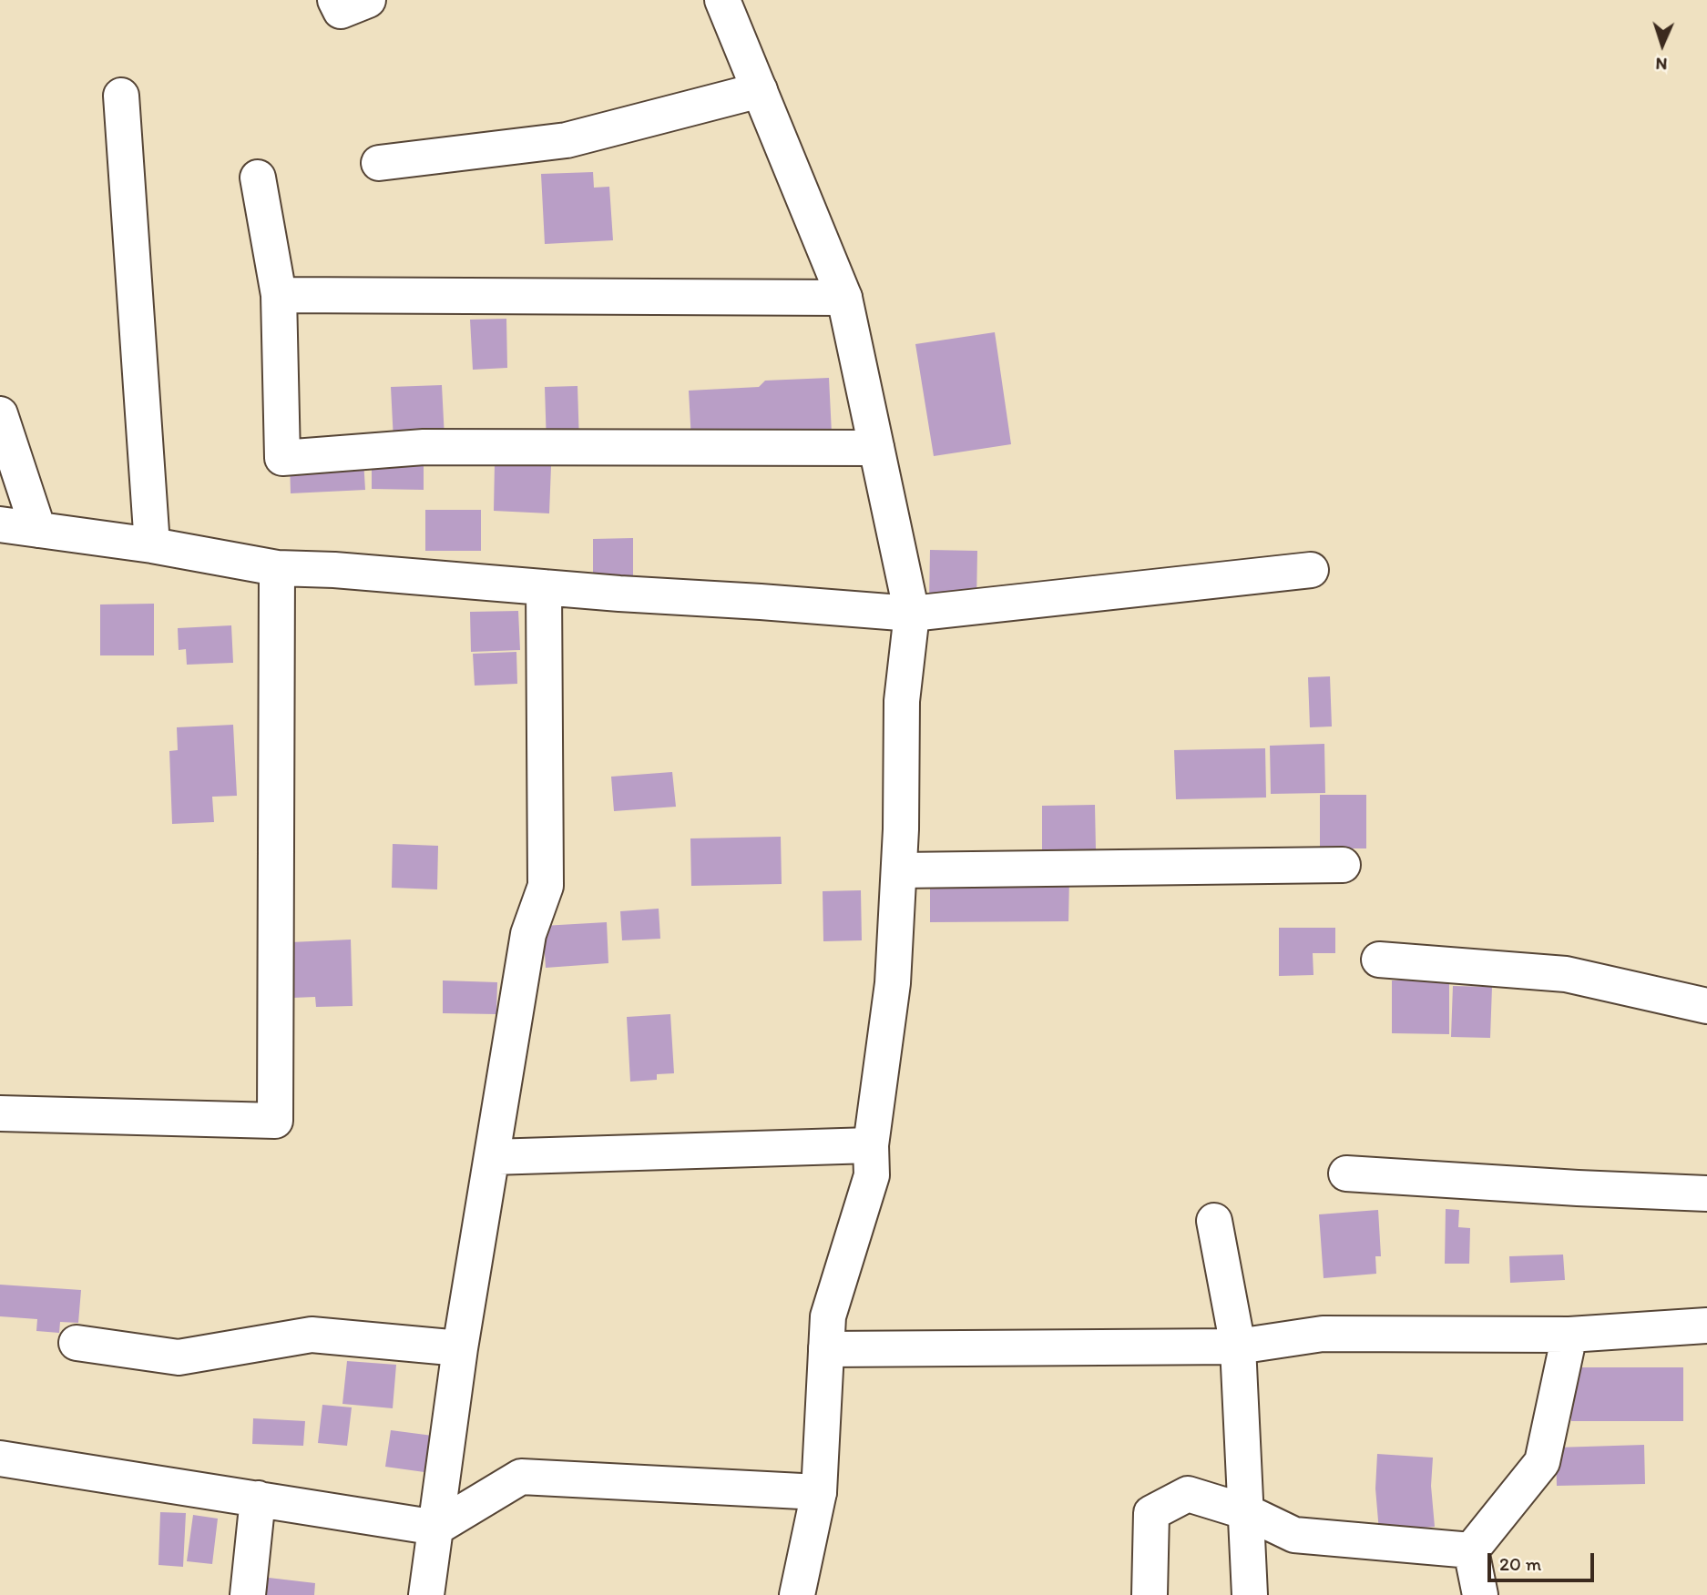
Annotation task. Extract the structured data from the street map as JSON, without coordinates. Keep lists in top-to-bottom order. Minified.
{"scale_bar":"20 m","north":"bottom"}
